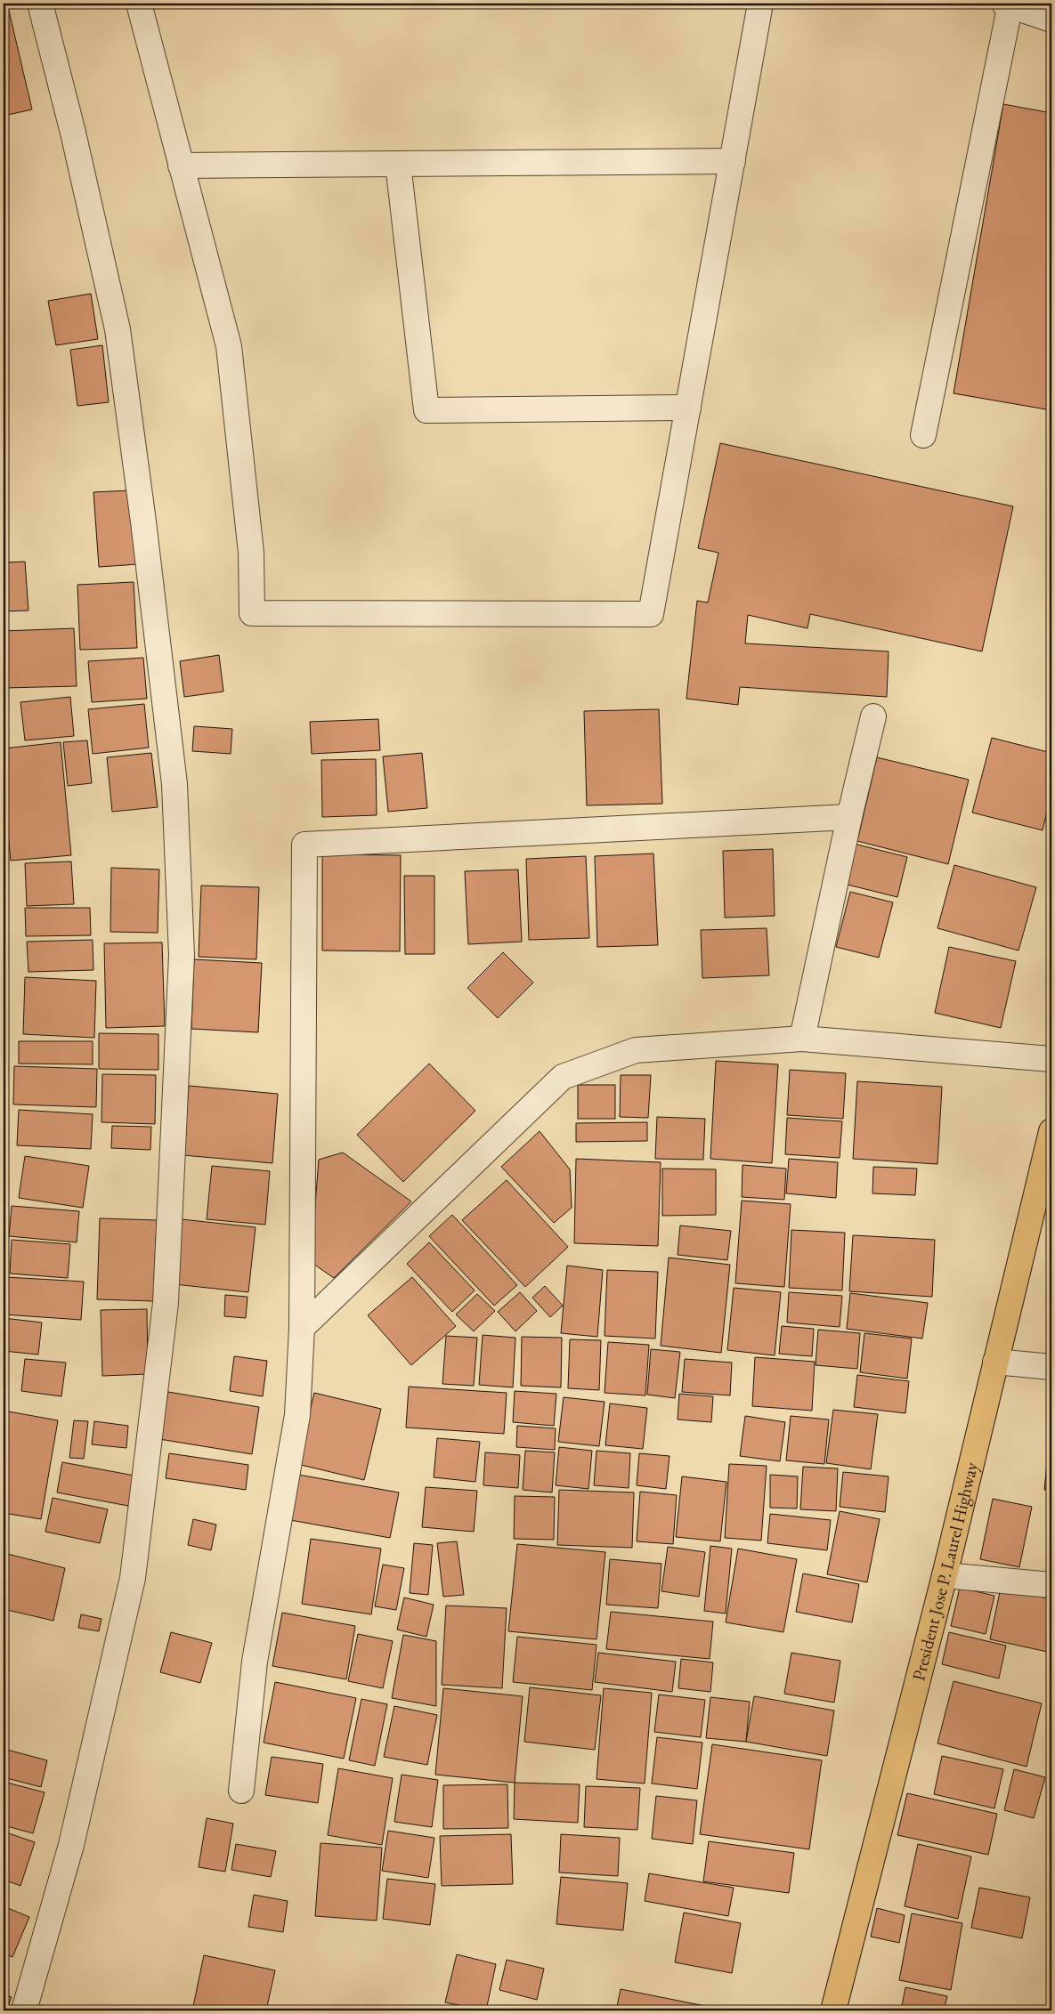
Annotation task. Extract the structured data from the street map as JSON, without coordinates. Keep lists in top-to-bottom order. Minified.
{"streets":{"highway":["President Jose P. Laurel Highway"]}}
